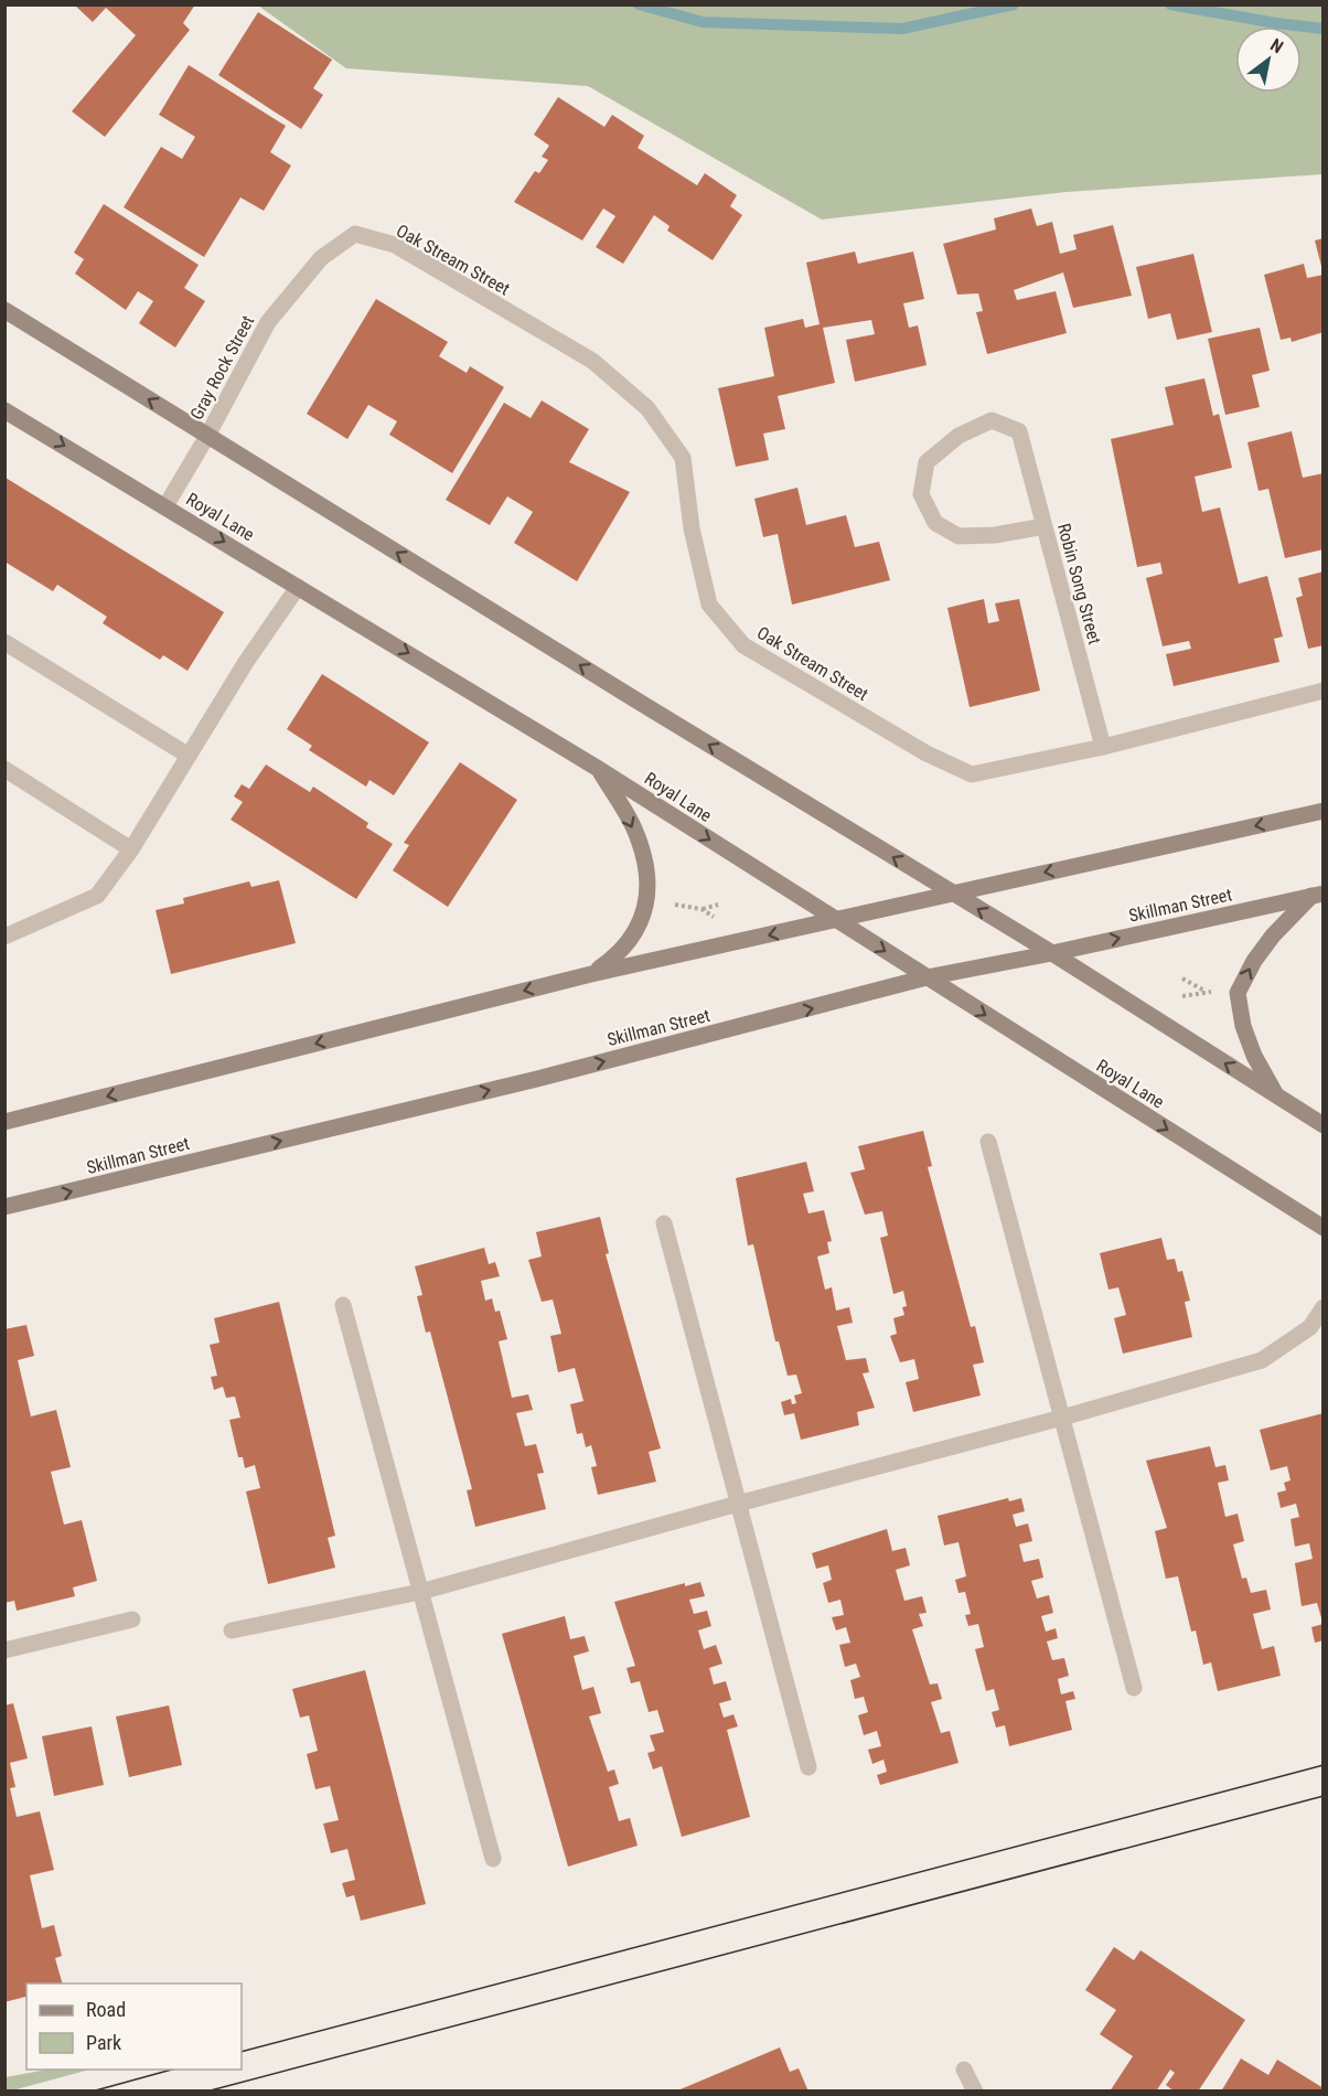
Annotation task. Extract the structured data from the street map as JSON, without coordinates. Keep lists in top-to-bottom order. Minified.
{"streets":{"main road":["Royal Lane","Skillman Street"],"street":["Oak Stream Street","Gray Rock Street","Robin Song Street"]},"crossings":[["Oak Stream Street","Gray Rock Street"],["Oak Stream Street","Robin Song Street"],["Gray Rock Street","Royal Lane"],["Royal Lane","Skillman Street"]],"legend":["Road","Park"],"north":"top right"}
